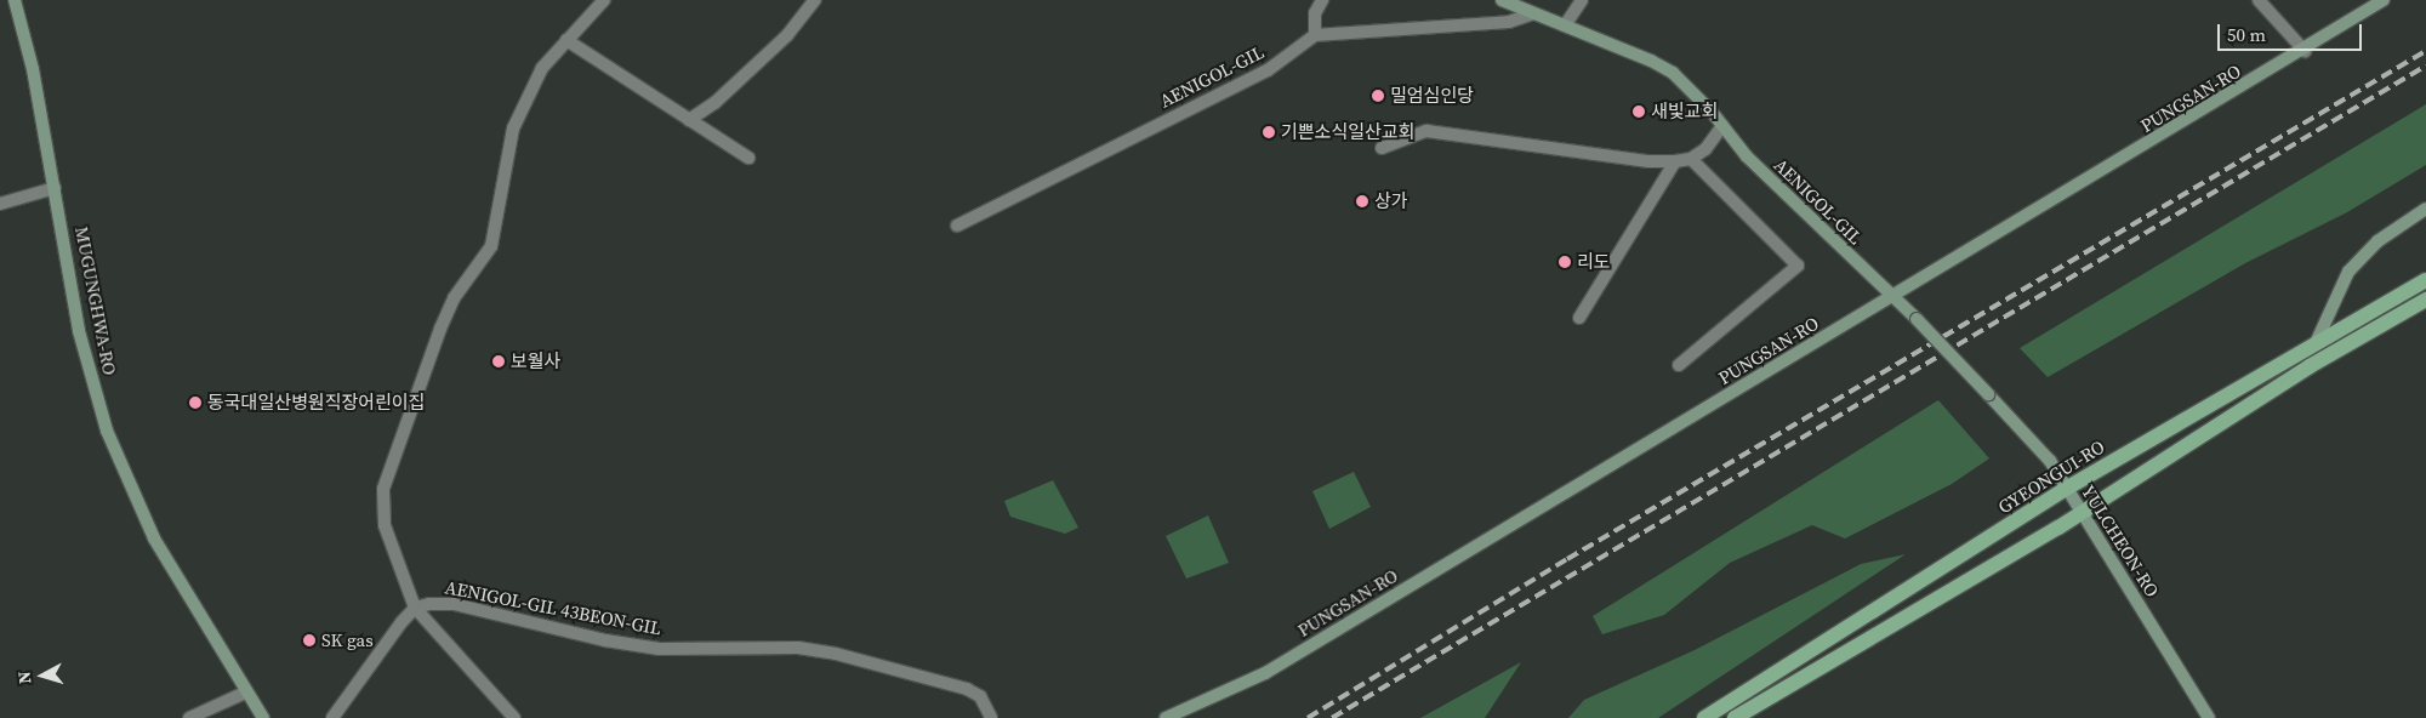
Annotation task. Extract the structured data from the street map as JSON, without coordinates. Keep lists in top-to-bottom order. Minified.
{"streets":{"main road":["AENIGOL-GIL","PUNGSAN-RO","MUGUNGHWA-RO","GYEONGUI-RO","YULCHEON-RO"],"street":["AENIGOL-GIL 43BEON-GIL"]},"crossings":[["AENIGOL-GIL","PUNGSAN-RO"],["AENIGOL-GIL","YULCHEON-RO"],["PUNGSAN-RO","YULCHEON-RO"],["GYEONGUI-RO","YULCHEON-RO"]],"places":["밀엄심인당","새빛교회","기쁜소식일산교회","상가","리도","보월사","동국대일산병원직장어린이집","SK gas"],"scale_bar":"50 m","north":"left"}
